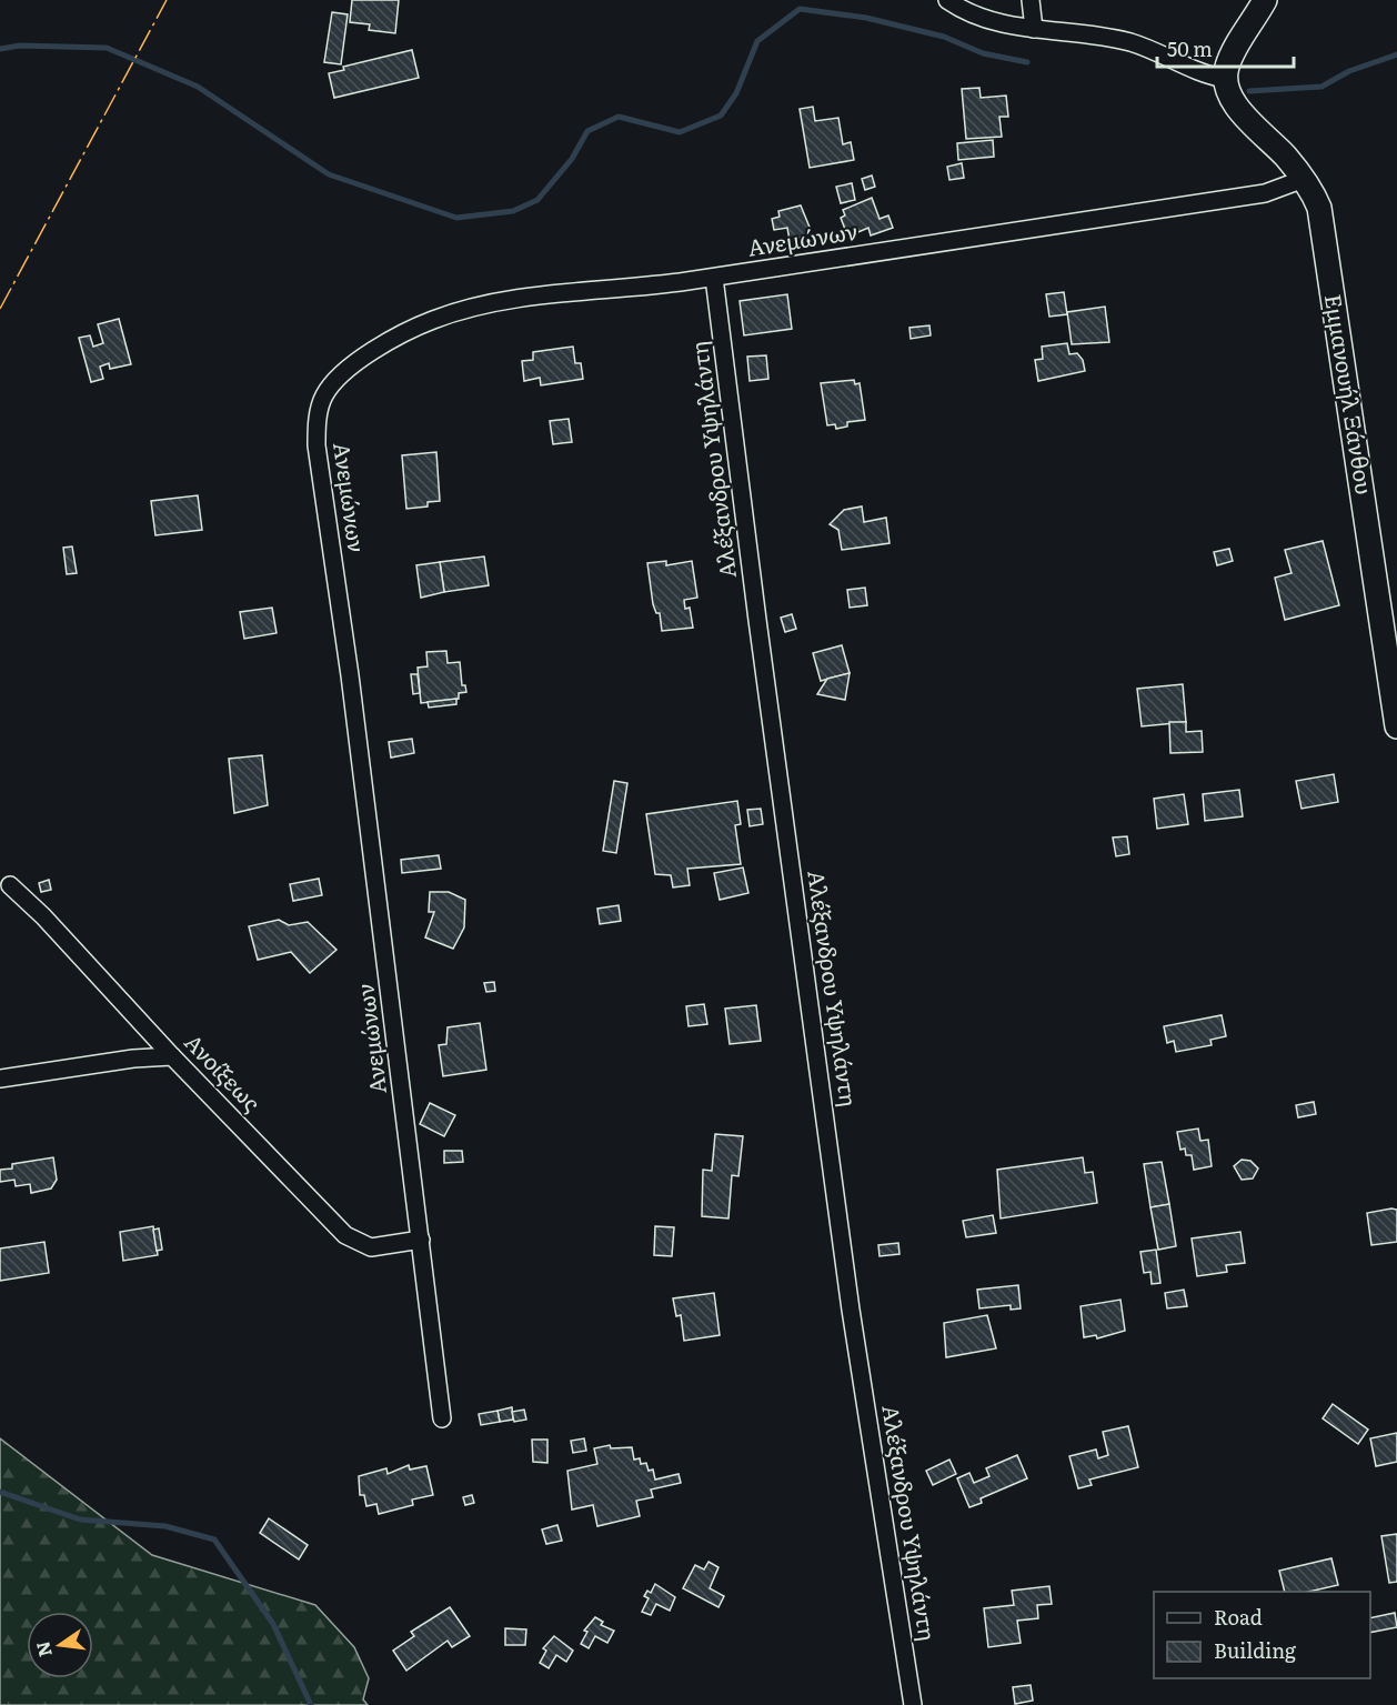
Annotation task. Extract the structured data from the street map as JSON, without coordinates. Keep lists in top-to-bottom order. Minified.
{"streets":{"street":["Ανεμώνων","Εμμανουήλ Ξάνθου","Αλέξανδρου Υψηλάντη","Ανοίξεως"]},"crossings":[["Ανεμώνων","Εμμανουήλ Ξάνθου"],["Ανεμώνων","Αλέξανδρου Υψηλάντη"],["Ανεμώνων","Ανοίξεως"]],"legend":["Road","Building"],"scale_bar":"50 m","north":"left"}
